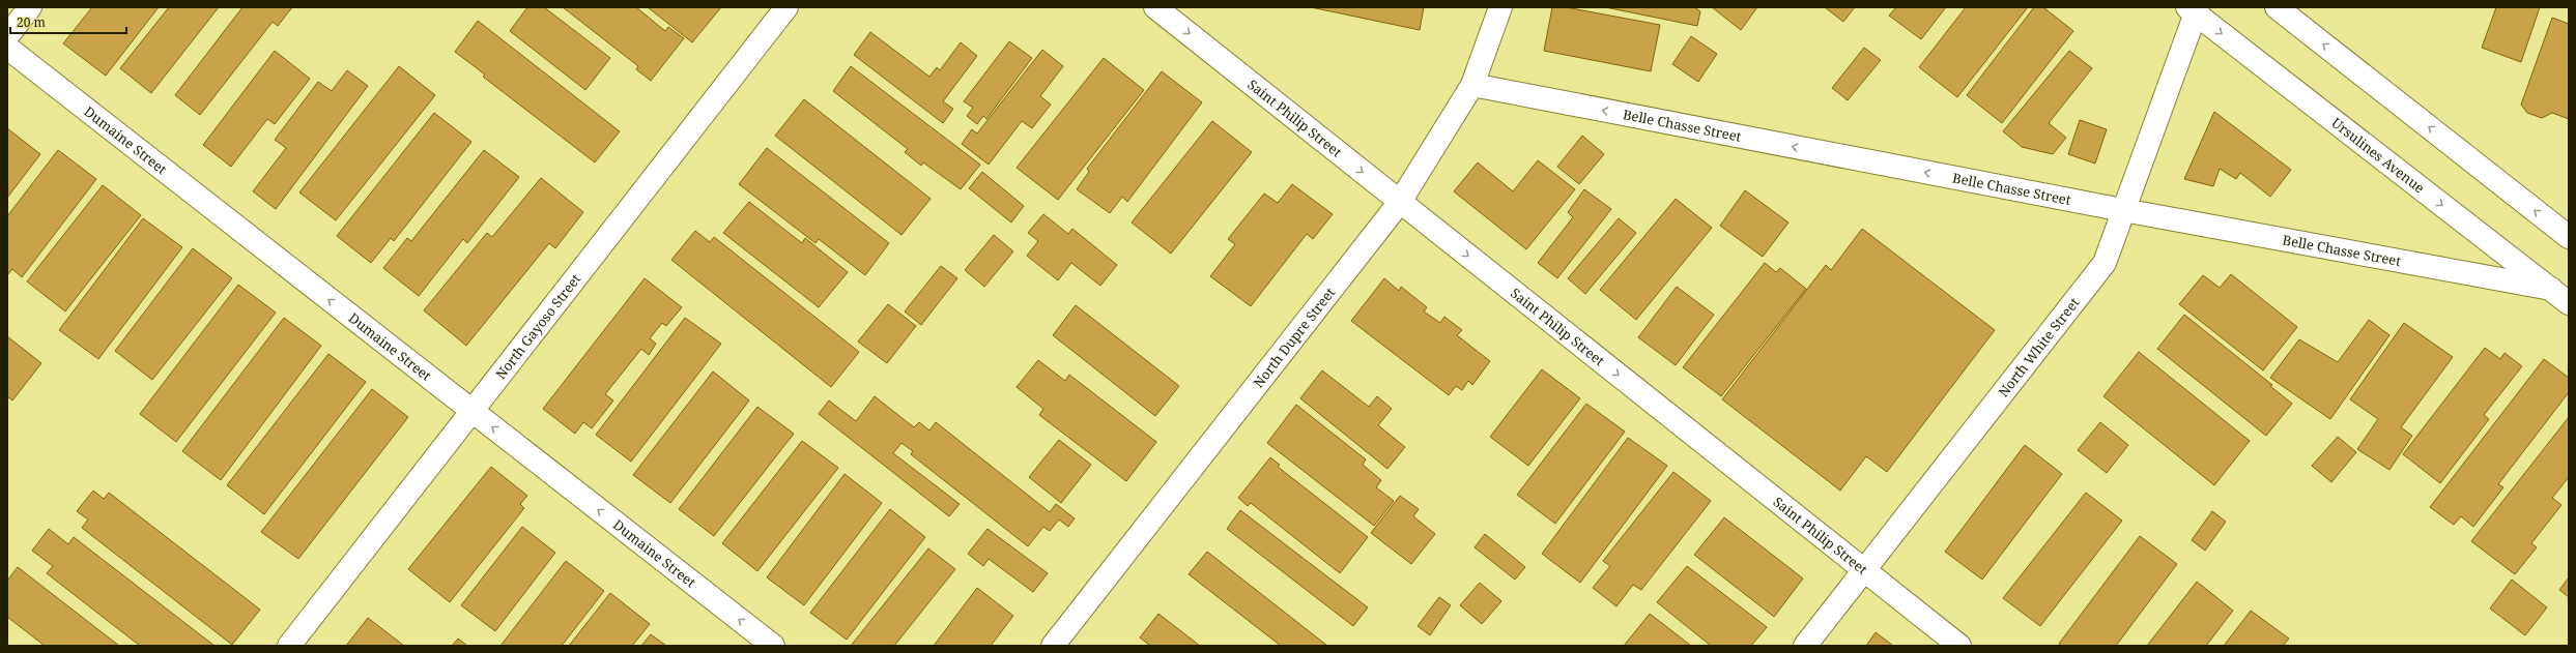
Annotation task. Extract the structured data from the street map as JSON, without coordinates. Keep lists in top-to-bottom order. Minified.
{"streets":{"street":["Saint Philip Street","Belle Chasse Street","Dumaine Street","Ursulines Avenue","North Gayoso Street","North Dupre Street","North White Street"]},"crossings":[["Saint Philip Street","North Dupre Street"],["Saint Philip Street","North White Street"],["Belle Chasse Street","Ursulines Avenue"],["Belle Chasse Street","North Dupre Street"],["Belle Chasse Street","North White Street"],["Dumaine Street","North Gayoso Street"],["Ursulines Avenue","North White Street"]],"one_way":["Saint Philip Street","Belle Chasse Street","Dumaine Street"],"scale_bar":"20 m"}
